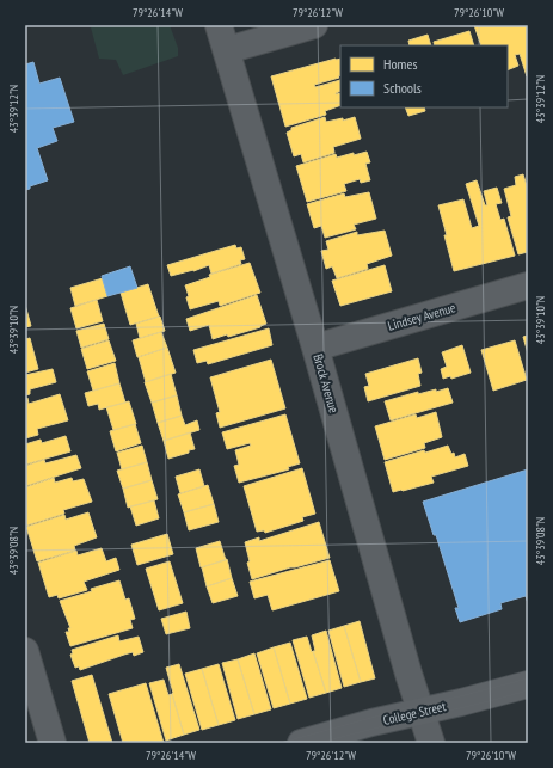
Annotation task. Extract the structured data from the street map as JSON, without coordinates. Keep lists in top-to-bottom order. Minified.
{"streets":{"main road":["College Street"],"street":["Lindsey Avenue","Brock Avenue"]},"crossings":[["Lindsey Avenue","Brock Avenue"],["Brock Avenue","College Street"]],"legend":["Homes","Schools"],"coordinates":["79°26'14\"W","79°26'12\"W","79°26'10\"W","43°39'12\"N","43°39'10\"N","43°39'08\"N"]}
